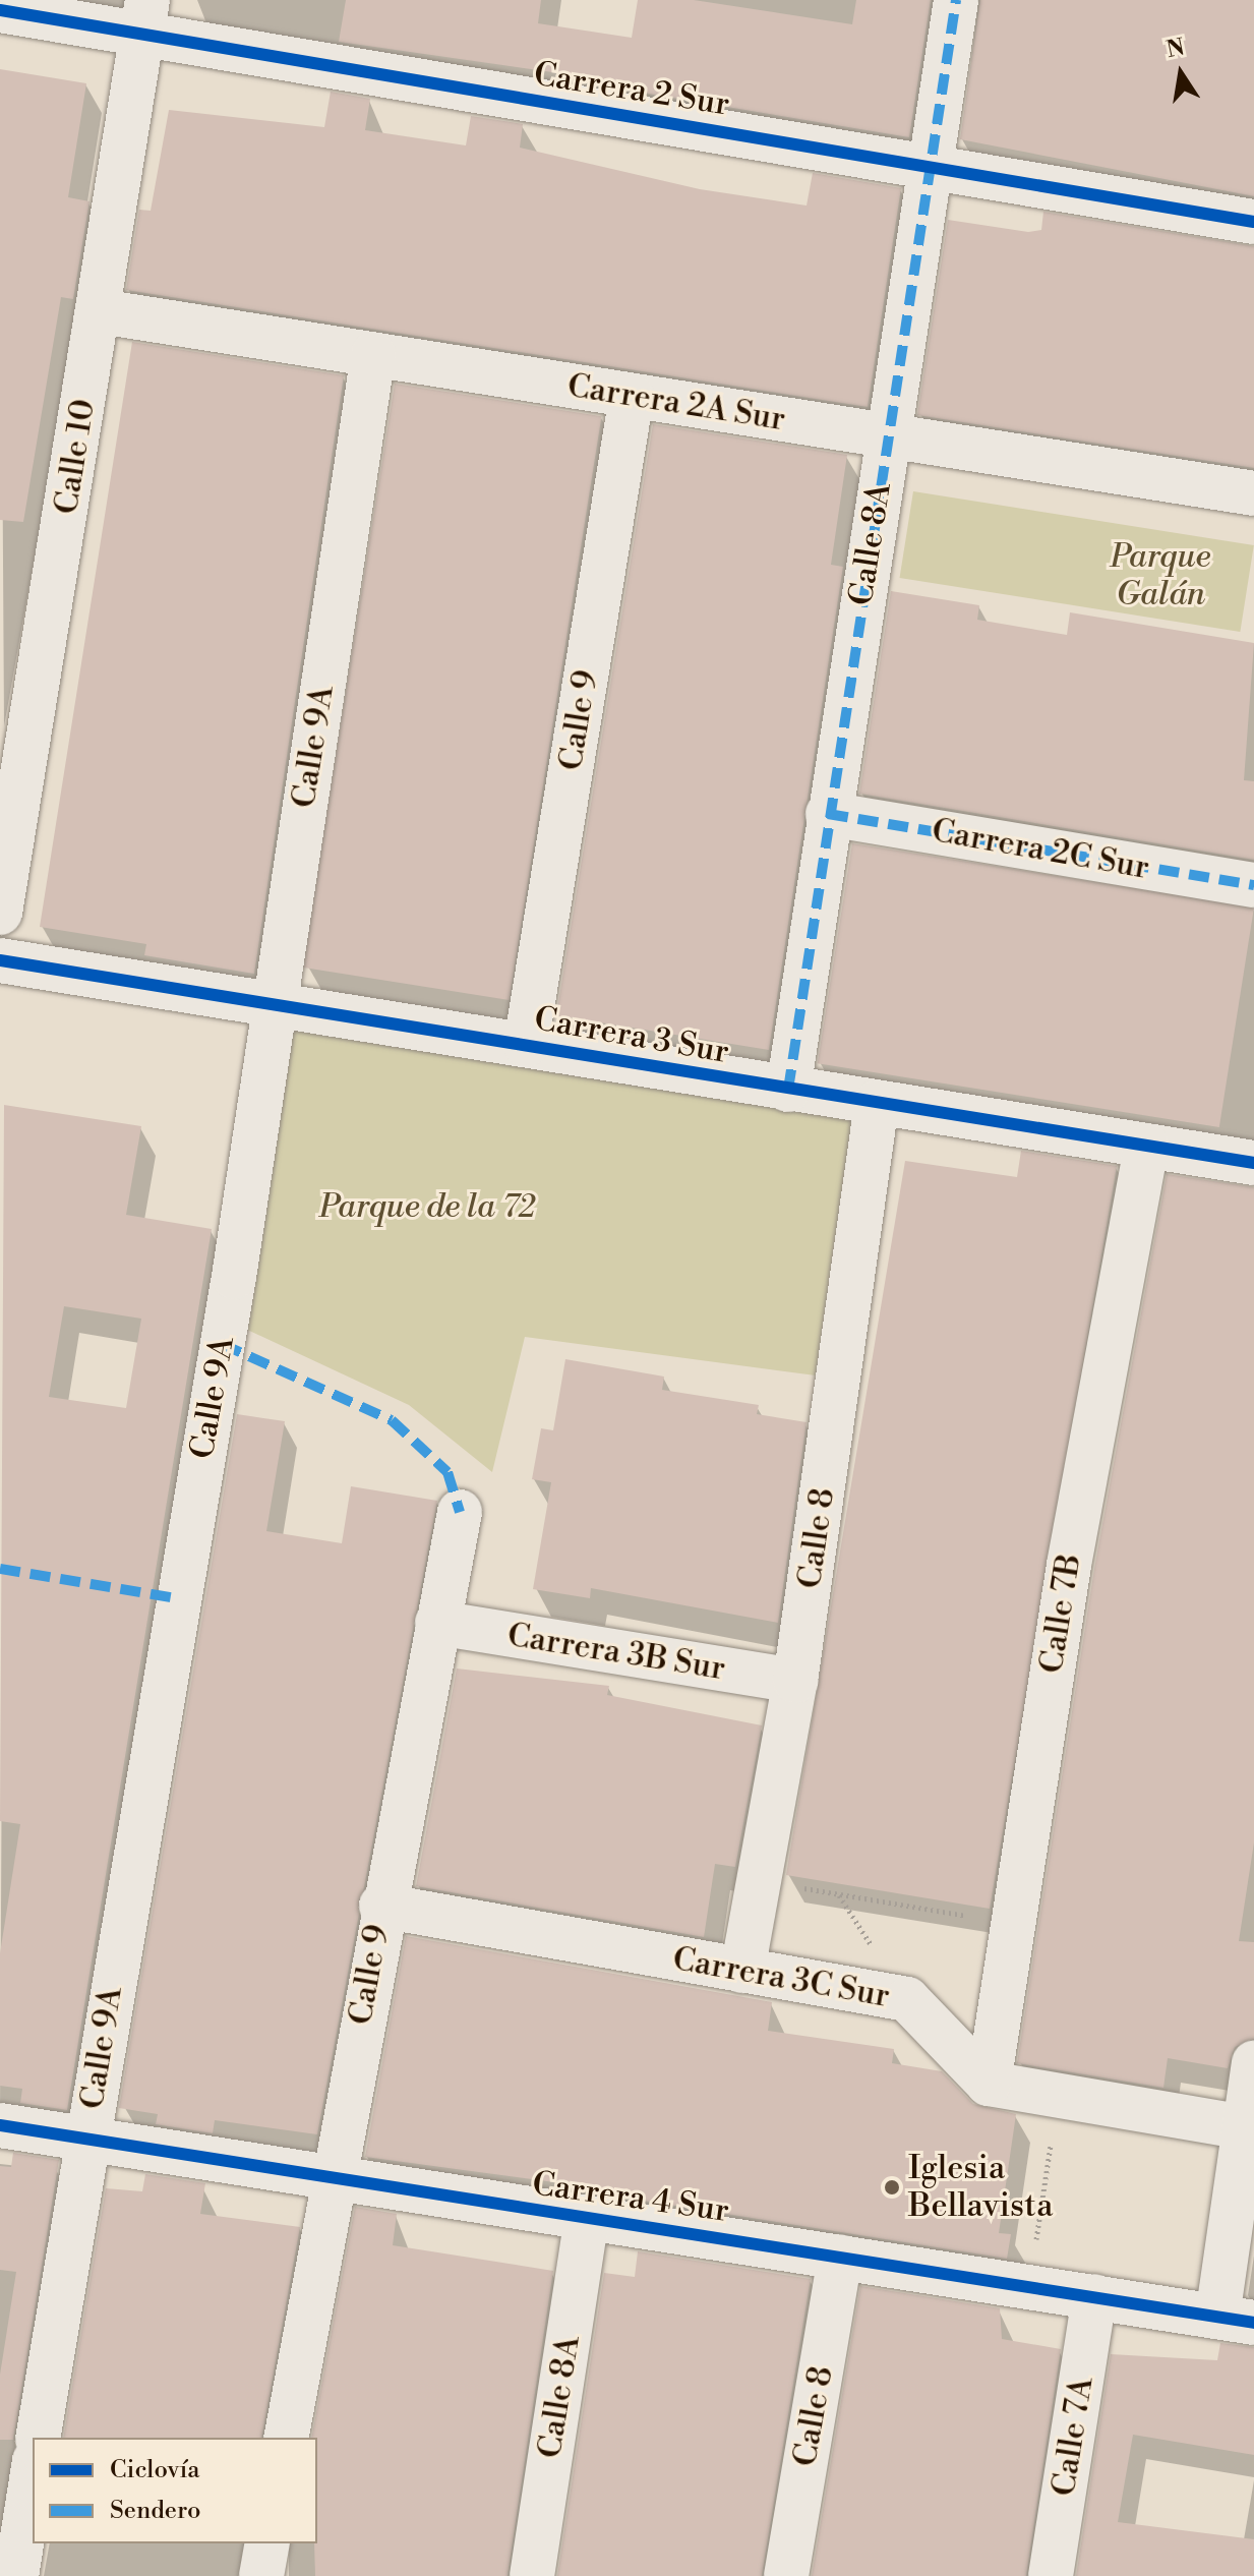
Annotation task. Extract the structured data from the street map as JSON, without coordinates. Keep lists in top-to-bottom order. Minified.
{"streets":{"street":["Carrera 2 Sur","Carrera 2A Sur","Calle 10","Calle 8A","Calle 9","Calle 9A","Carrera 2C Sur","Carrera 3 Sur","Calle 8","Calle 7B","Carrera 3B Sur","Carrera 3C Sur","Carrera 4 Sur","Calle 7A"]},"crossings":[["Carrera 2 Sur","Calle 10"],["Carrera 2 Sur","Calle 8A"],["Carrera 2A Sur","Calle 10"],["Carrera 2A Sur","Calle 8A"],["Carrera 2A Sur","Calle 9"],["Carrera 2A Sur","Calle 9A"],["Calle 8A","Carrera 2C Sur"],["Calle 8A","Carrera 3 Sur"],["Calle 8A","Carrera 4 Sur"],["Calle 9","Carrera 3 Sur"],["Calle 9","Carrera 3B Sur"],["Calle 9","Carrera 3C Sur"],["Calle 9","Carrera 4 Sur"],["Calle 9A","Carrera 3 Sur"],["Calle 9A","Carrera 4 Sur"],["Carrera 3 Sur","Calle 8"],["Carrera 3 Sur","Calle 7B"],["Calle 8","Carrera 3B Sur"],["Calle 8","Carrera 3C Sur"],["Calle 8","Carrera 4 Sur"],["Calle 7B","Carrera 3C Sur"],["Carrera 4 Sur","Calle 7A"]],"parks":["Parque Galán","Parque de la 72"],"places":["Iglesia Bellavista"],"legend":["Ciclovía","Sendero"],"north":"top"}
